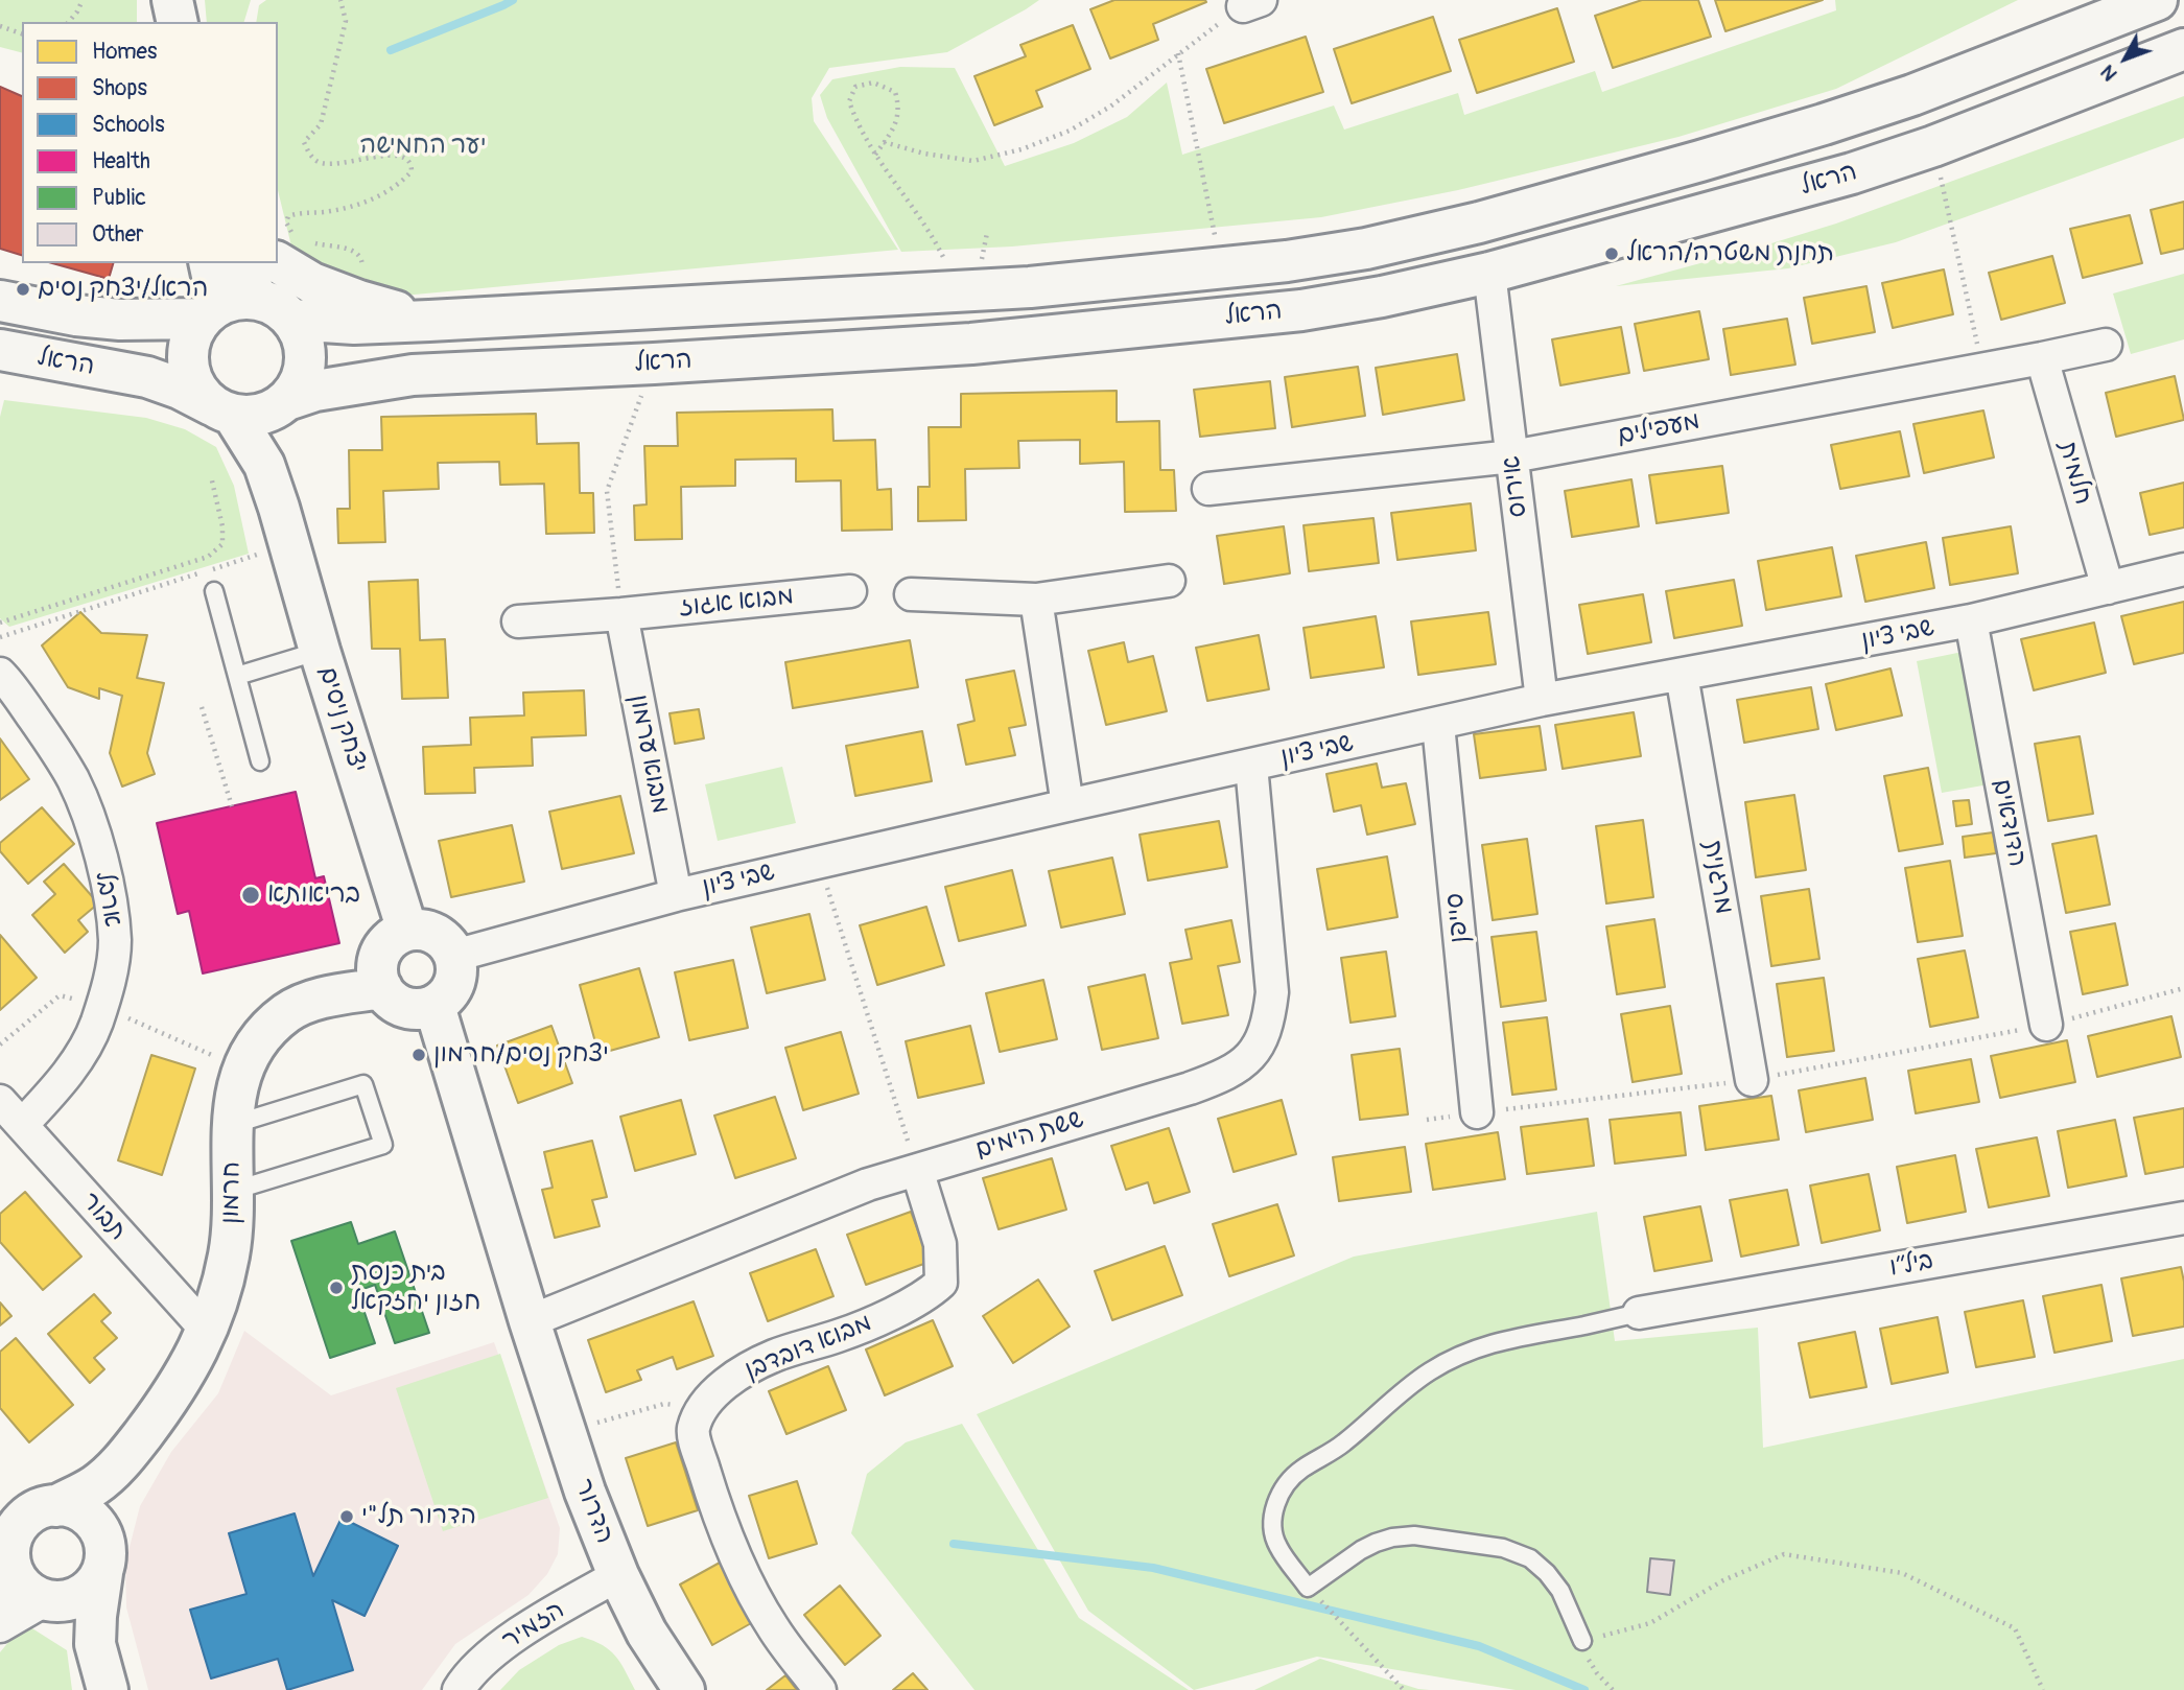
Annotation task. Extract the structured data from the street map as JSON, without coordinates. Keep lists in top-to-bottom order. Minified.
{"streets":{"main road":["הראל","יצחק ניסים","חרמון","הדרור"],"street":["מעפילים","חלמית","אירוס","מבוא אגוז","שבי ציון","מבוא ערמון","הדודאים","מרגנית","ארבל","סייפן","ששת הימים","תבור","ביל״ו","מבוא דובדבן","הזמיר"]},"crossings":[["הראל","אירוס"],["הראל","יצחק ניסים"],["מעפילים","חלמית"],["מעפילים","אירוס"],["חלמית","שבי ציון"],["אירוס","שבי ציון"],["מבוא אגוז","מבוא ערמון"],["שבי ציון","יצחק ניסים"],["שבי ציון","מבוא ערמון"],["שבי ציון","הדודאים"],["שבי ציון","מרגנית"],["שבי ציון","סייפן"],["שבי ציון","ששת הימים"],["שבי ציון","חרמון"],["יצחק ניסים","חרמון"],["ארבל","תבור"],["ששת הימים","מבוא דובדבן"],["ששת הימים","הדרור"],["חרמון","תבור"],["הדרור","הזמיר"]],"parks":["יער החמישה"],"places":["תחנת משטרה/הראל","הראל/יצחק נסים","בריאותא","יצחק נסים/חרמון","בית כנסת חזון יחזקאל","הדרור תל\"י"],"legend":["Homes","Shops","Schools","Health","Public","Other"],"north":"bottom left"}
